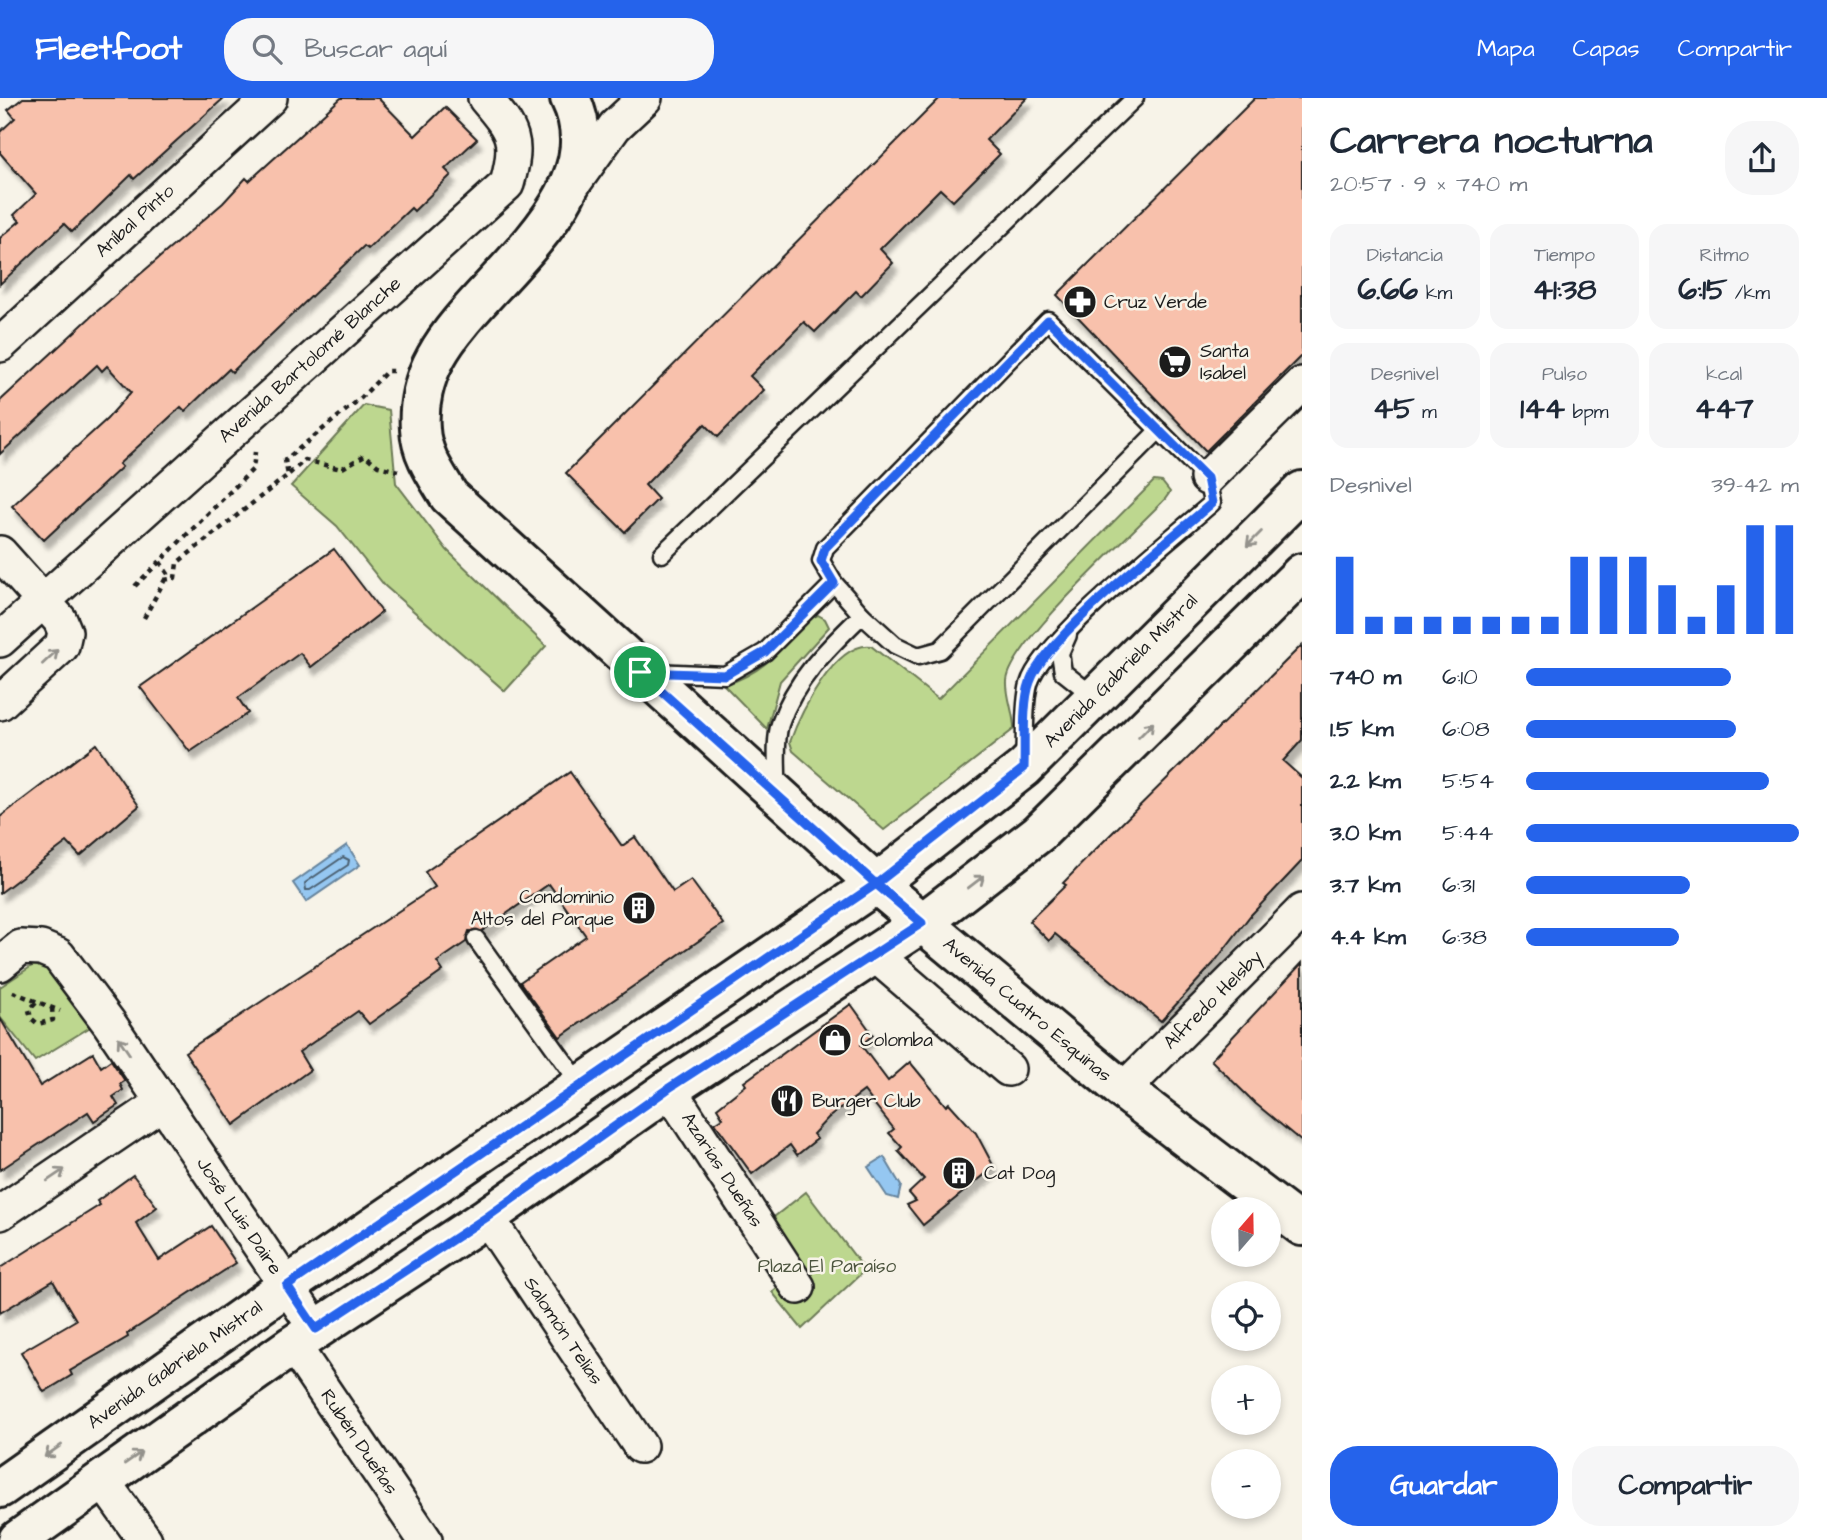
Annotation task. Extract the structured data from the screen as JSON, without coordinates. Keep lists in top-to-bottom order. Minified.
{"streets":{"main road":["Avenida Gabriela Mistral","Avenida Cuatro Esquinas"],"street":["Aníbal Pinto","Avenida Bartolomé Blanche","Alfredo Helsby","Azarías Dueñas","José Luis Daire","Salomón Telias","Rubén Dueñas"]},"crossings":[["Avenida Gabriela Mistral","Avenida Cuatro Esquinas"],["Avenida Gabriela Mistral","José Luis Daire"],["Alfredo Helsby","Avenida Cuatro Esquinas"],["José Luis Daire","Rubén Dueñas"]],"parks":["Plaza El Paraíso"],"places":{"pharmacy":["Cruz Verde"],"supermarket":["Santa Isabel"],"building":["Condominio Altos del Parque","Cat Dog"],"shop":["Colomba"],"restaurant":["Burger Club"]},"north":"top","page":{"header":"Fleetfoot","search":"Buscar aquí","nav":["Mapa","Capas","Compartir"],"heading":["Carrera nocturna","20:57 · 9 × 740 m"],"stats":[["Distancia","6.66 km"],["Tiempo","41:38"],["Ritmo","6:15 /km"],["Desnivel","45 m"],["Pulso","144 bpm"],["kcal","447"]],"chart":["Desnivel","39–42 m"],"list":[{"name":"740 m","note":"6:10"},{"name":"1.5 km","note":"6:08"},{"name":"2.2 km","note":"5:54"},{"name":"3.0 km","note":"5:44"},{"name":"3.7 km","note":"6:31"},{"name":"4.4 km","note":"6:38"}],"map_buttons":["+","−"],"buttons":["Guardar","Compartir"]}}
